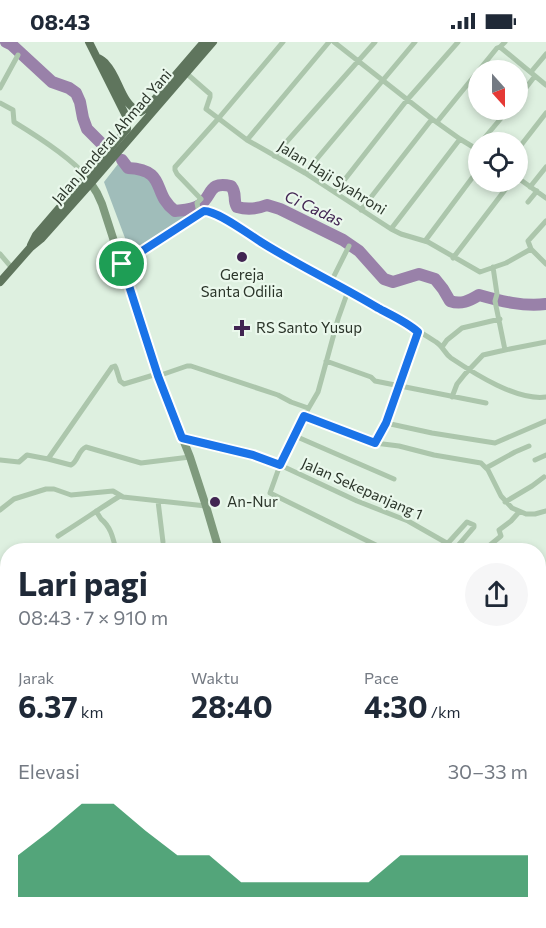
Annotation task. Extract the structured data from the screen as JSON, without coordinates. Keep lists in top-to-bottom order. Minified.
{"streets":{"main road":["Jalan Jenderal Ahmad Yani"],"street":["Jalan Haji Syahroni","Jalan Sekepanjang 1"]},"water":["Ci Cadas"],"places":{"other":["Gereja Santa Odilia","An-Nur"],"health":["RS Santo Yusup"]},"north":"bottom","page":{"status":"08:43","heading":["Lari pagi","08:43 · 7 × 910 m"],"stats":[["Jarak","6.37 km"],["Waktu","28:40"],["Pace","4:30 /km"]],"chart":["Elevasi","30–33 m"]}}
